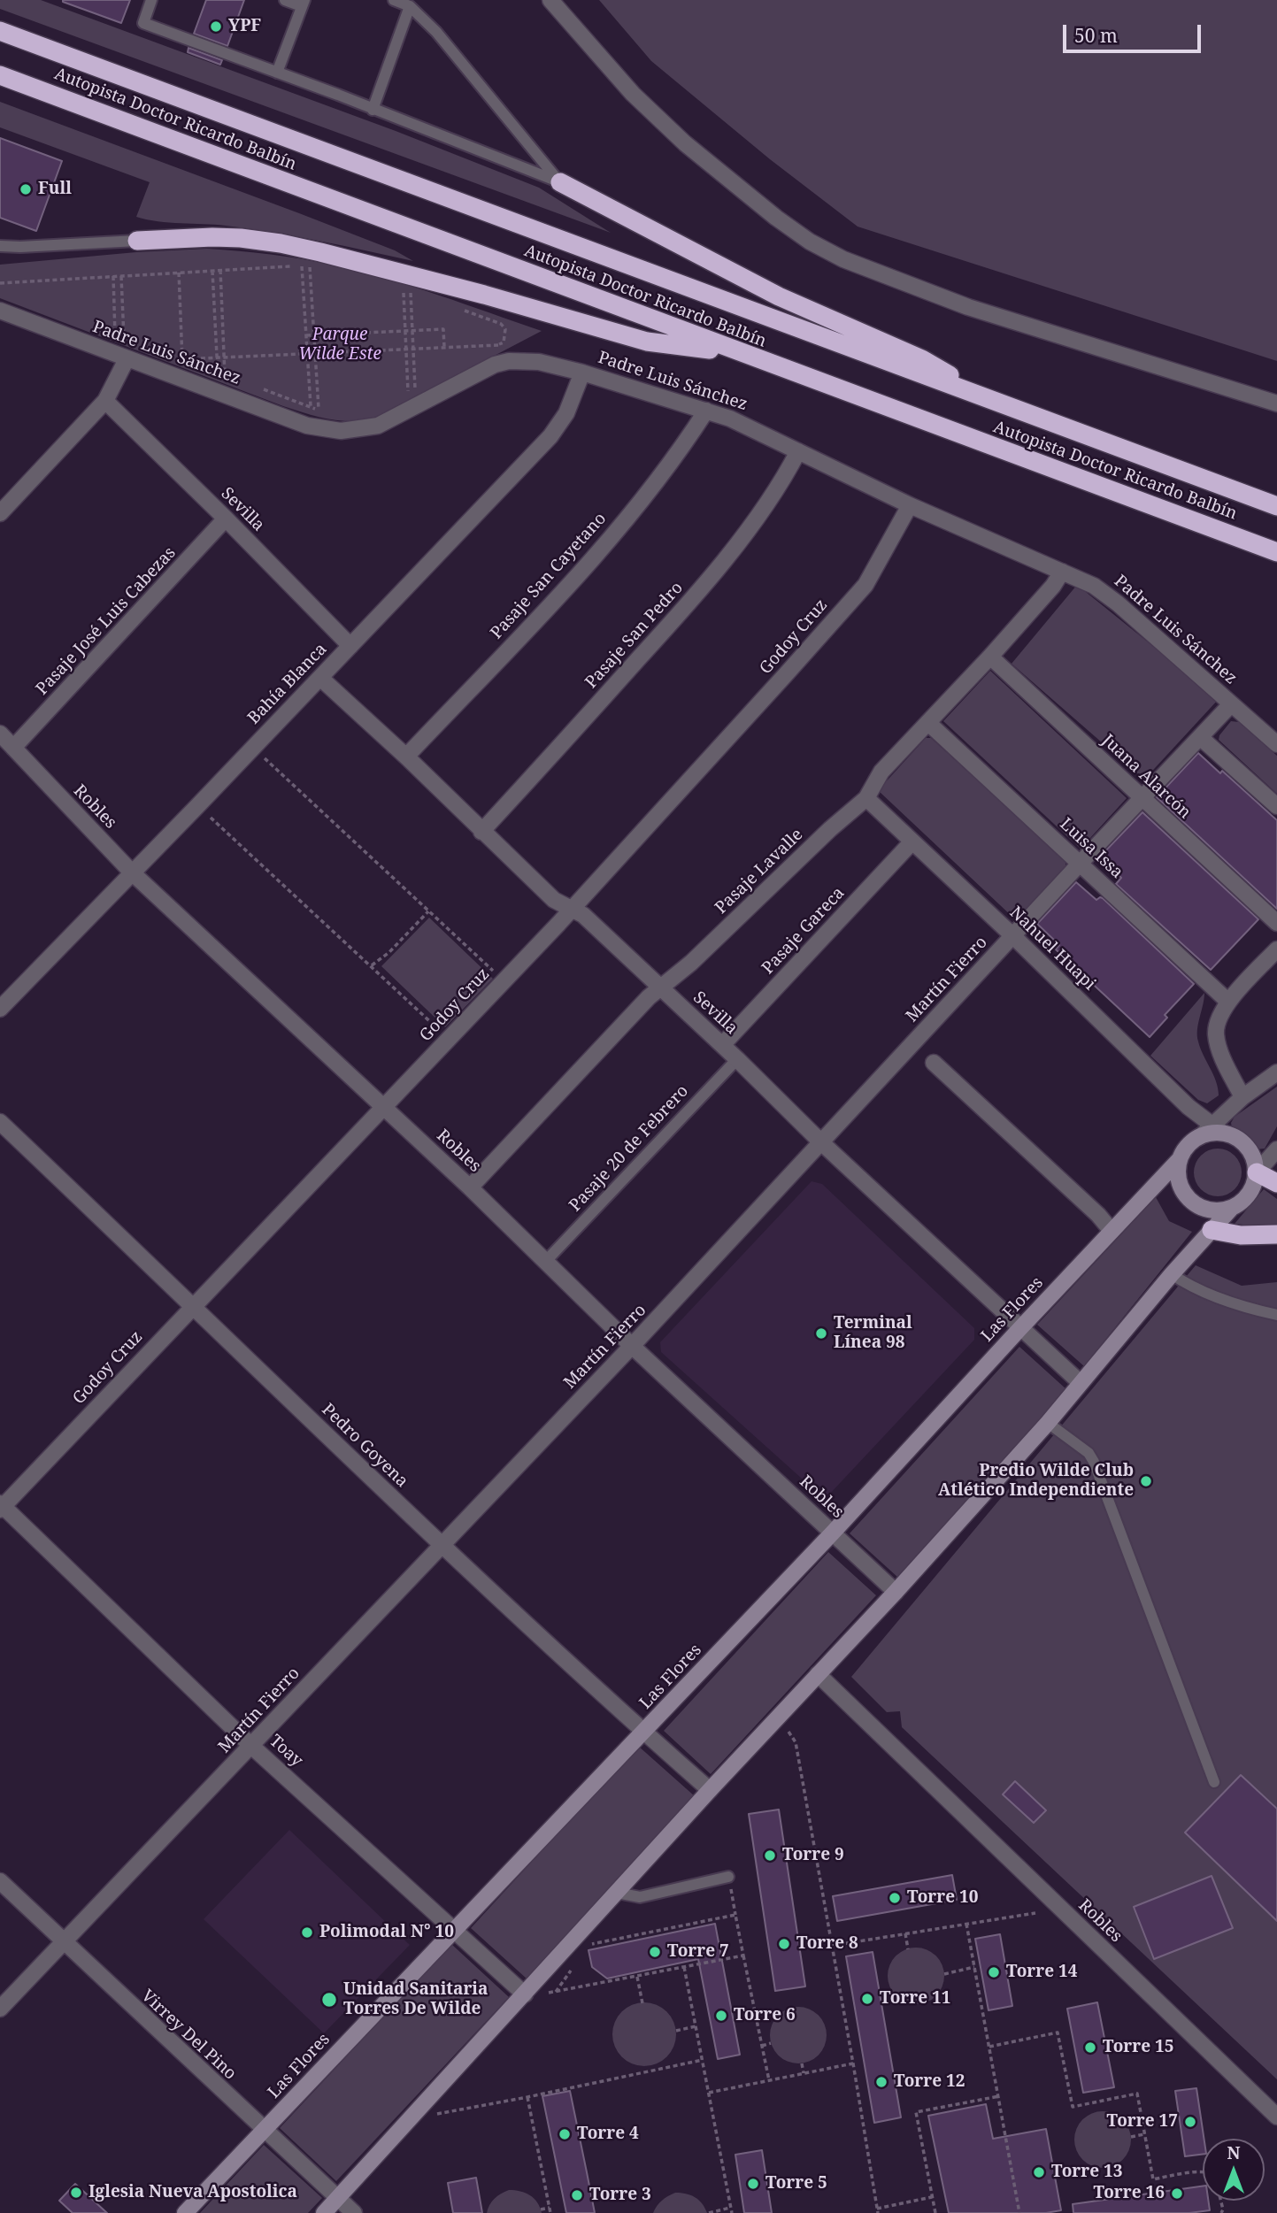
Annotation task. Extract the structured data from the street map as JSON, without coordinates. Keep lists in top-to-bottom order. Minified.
{"streets":{"highway":["Autopista Doctor Ricardo Balbín"],"street":["Padre Luis Sánchez","Sevilla","Pasaje San Cayetano","Pasaje José Luis Cabezas","Pasaje San Pedro","Godoy Cruz","Bahía Blanca","Juana Alarcón","Robles","Luisa Issa","Pasaje Lavalle","Pasaje Gareca","Nahuel Huapi","Martín Fierro","Las Flores","Pedro Goyena","Toay","Virrey Del Pino"],"lane":["Pasaje 20 de Febrero"]},"crossings":[["Padre Luis Sánchez","Pasaje San Cayetano"],["Padre Luis Sánchez","Pasaje San Pedro"],["Padre Luis Sánchez","Godoy Cruz"],["Padre Luis Sánchez","Bahía Blanca"],["Padre Luis Sánchez","Pasaje Lavalle"],["Padre Luis Sánchez","Martín Fierro"],["Sevilla","Pasaje San Cayetano"],["Sevilla","Pasaje José Luis Cabezas"],["Sevilla","Pasaje San Pedro"],["Sevilla","Godoy Cruz"],["Sevilla","Bahía Blanca"],["Sevilla","Pasaje Lavalle"],["Sevilla","Pasaje Gareca"],["Sevilla","Martín Fierro"],["Sevilla","Pasaje 20 de Febrero"],["Sevilla","Las Flores"],["Pasaje José Luis Cabezas","Robles"],["Godoy Cruz","Robles"],["Godoy Cruz","Pedro Goyena"],["Godoy Cruz","Toay"],["Bahía Blanca","Robles"],["Juana Alarcón","Pasaje Lavalle"],["Juana Alarcón","Martín Fierro"],["Robles","Pasaje Lavalle"],["Robles","Martín Fierro"],["Robles","Pasaje 20 de Febrero"],["Robles","Las Flores"],["Luisa Issa","Pasaje Lavalle"],["Luisa Issa","Martín Fierro"],["Pasaje Lavalle","Nahuel Huapi"],["Pasaje Gareca","Nahuel Huapi"],["Nahuel Huapi","Martín Fierro"],["Nahuel Huapi","Las Flores"],["Martín Fierro","Pedro Goyena"],["Martín Fierro","Toay"],["Martín Fierro","Virrey Del Pino"],["Las Flores","Pedro Goyena"],["Las Flores","Toay"],["Las Flores","Virrey Del Pino"]],"parks":["Parque Wilde Este"],"places":["YPF","Full","Terminal Línea 98","Predio Wilde Club Atlético Independiente","Torre 9","Torre 10","Polimodal N° 10","Torre 8","Torre 7","Torre 14","Torre 11","Unidad Sanitaria Torres De Wilde","Torre 6","Torre 15","Torre 12","Torre 17","Torre 4","Torre 13","Torre 5","Iglesia Nueva Apostolica","Torre 16","Torre 3"],"scale_bar":"50 m","north":"top"}
